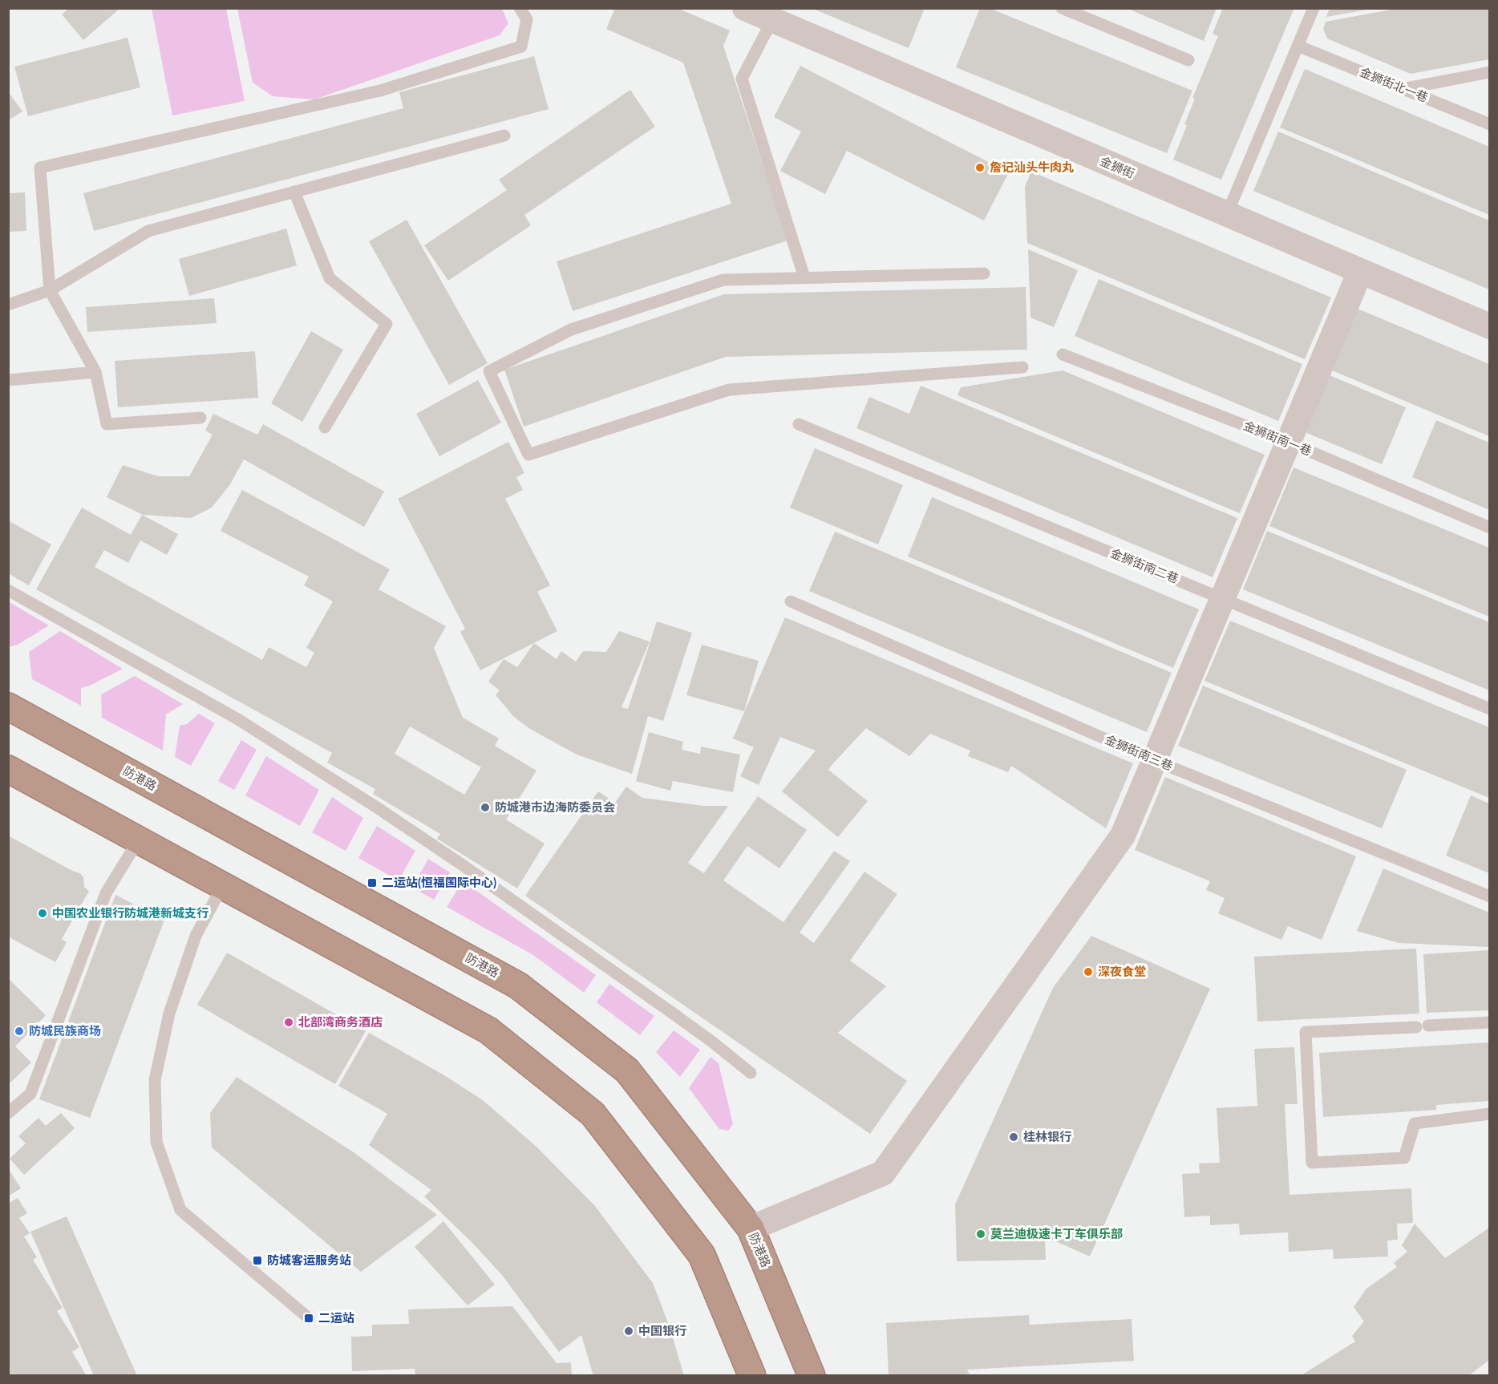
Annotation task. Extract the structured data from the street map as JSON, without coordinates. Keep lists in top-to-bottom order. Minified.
{"streets":{"highway":["防港路"],"street":["金狮街"],"lane":["金狮街北一巷","金狮街南一巷","金狮街南二巷","金狮街南三巷"]},"places":{"other":["詹记汕头牛肉丸","防城港市边海防委员会","中国农业银行防城港新城支行","深夜食堂","北部湾商务酒店","防城民族商场","桂林银行","莫兰迪极速卡丁车俱乐部","中国银行"],"transit":["二运站(恒福国际中心)","防城客运服务站","二运站"]}}
